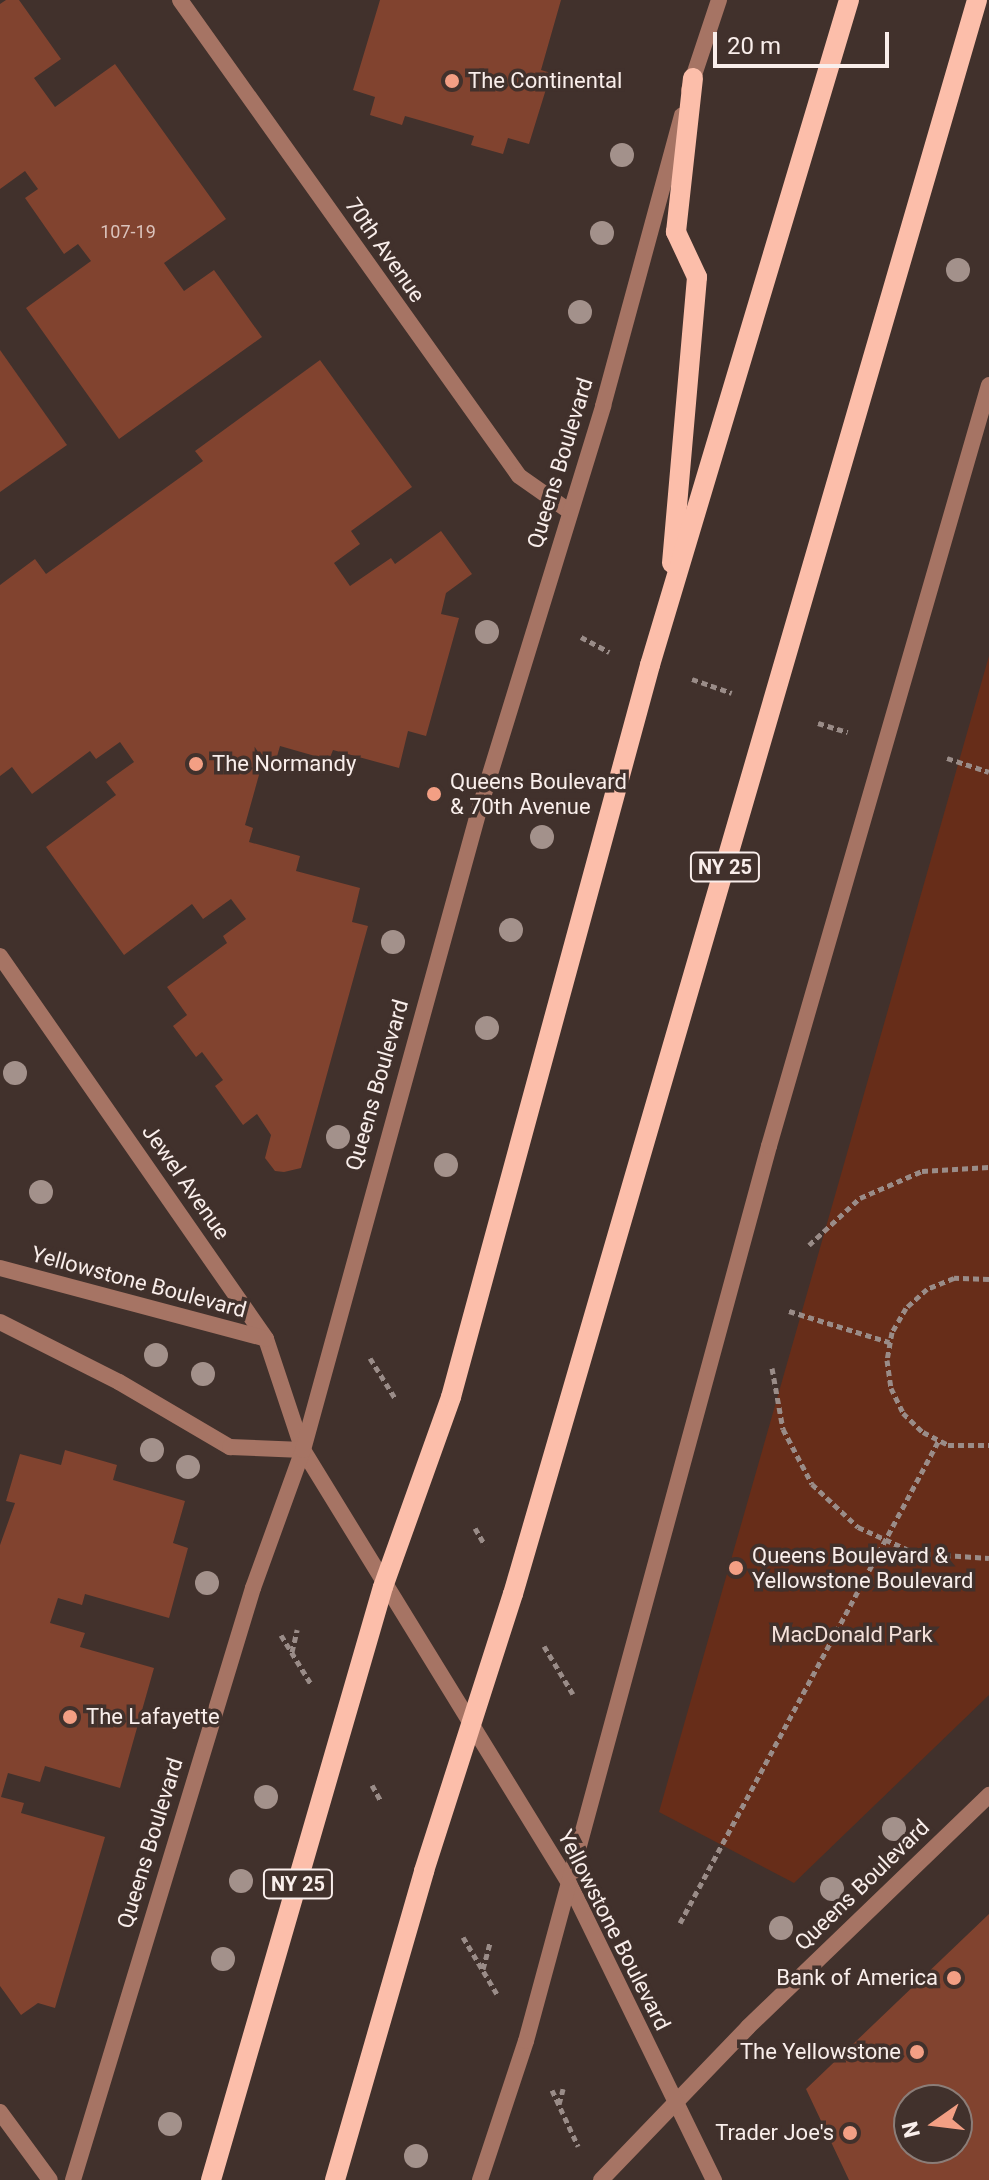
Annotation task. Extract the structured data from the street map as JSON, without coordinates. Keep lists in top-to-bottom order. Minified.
{"streets":{"main road":["NY 25"],"street":["70th Avenue","Queens Boulevard","Jewel Avenue","Yellowstone Boulevard"]},"crossings":[["70th Avenue","Queens Boulevard"],["Queens Boulevard","Jewel Avenue"],["Queens Boulevard","Yellowstone Boulevard"],["NY 25","Jewel Avenue"],["NY 25","Yellowstone Boulevard"],["Jewel Avenue","Yellowstone Boulevard"]],"parks":["MacDonald Park"],"places":["The Continental","The Normandy","Queens Boulevard & 70th Avenue","Queens Boulevard & Yellowstone Boulevard","The Lafayette","Bank of America","The Yellowstone","Trader Joe's"],"house_numbers":["107-19"],"scale_bar":"20 m","north":"left"}
